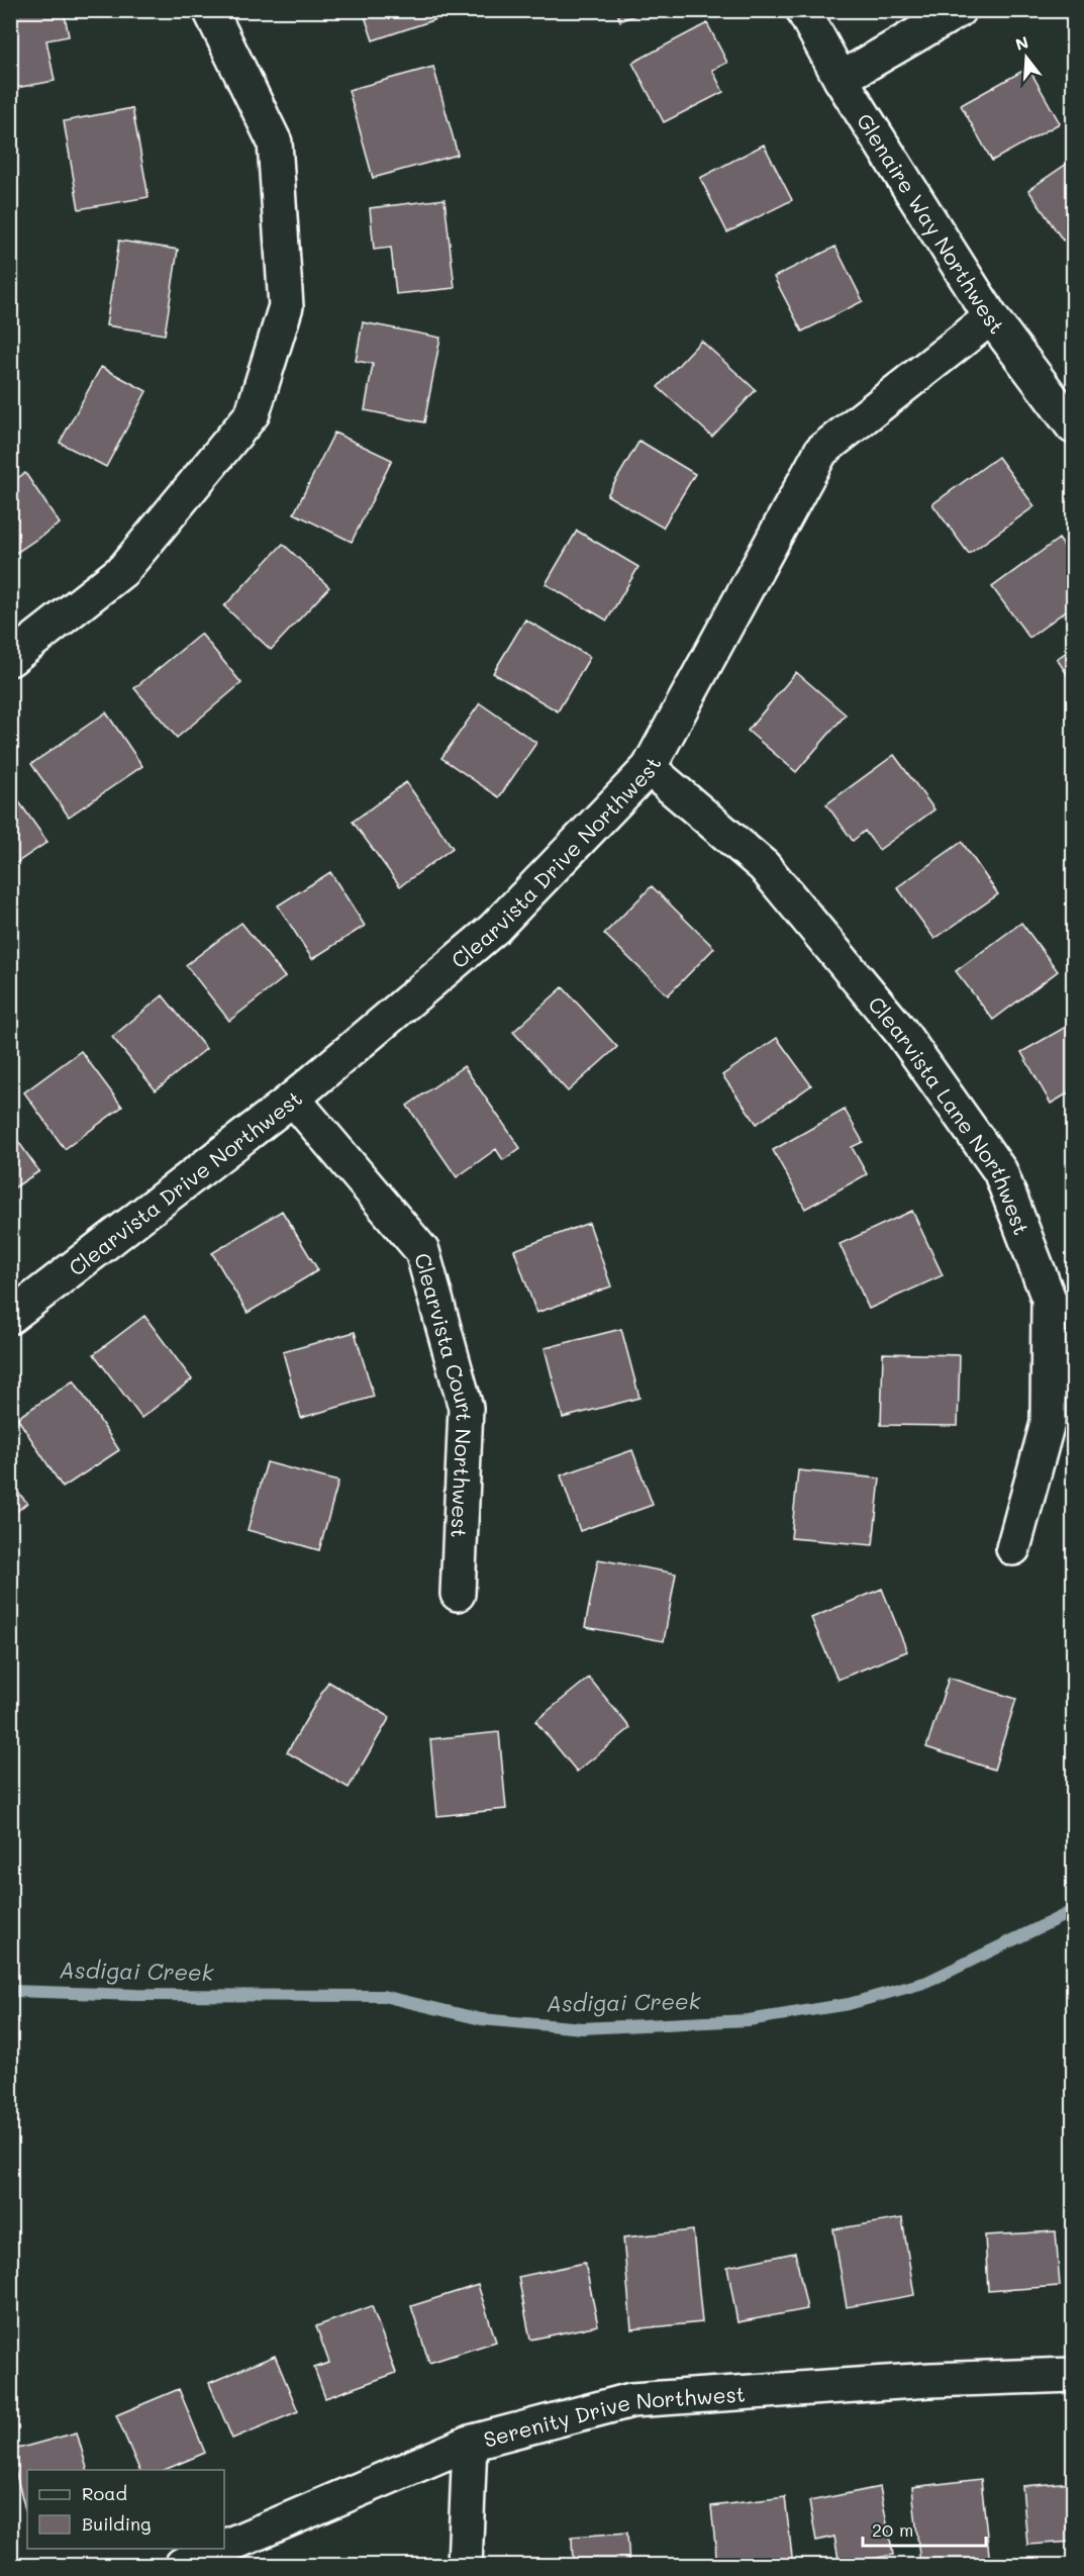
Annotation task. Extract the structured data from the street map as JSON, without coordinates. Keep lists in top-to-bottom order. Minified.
{"streets":{"street":["Glenaire Way Northwest","Clearvista Drive Northwest","Clearvista Lane Northwest","Clearvista Court Northwest","Serenity Drive Northwest"]},"crossings":[["Glenaire Way Northwest","Clearvista Drive Northwest"],["Clearvista Drive Northwest","Clearvista Lane Northwest"],["Clearvista Drive Northwest","Clearvista Court Northwest"]],"water":["Asdigai Creek"],"legend":["Road","Building"],"scale_bar":"20 m","north":"top"}
